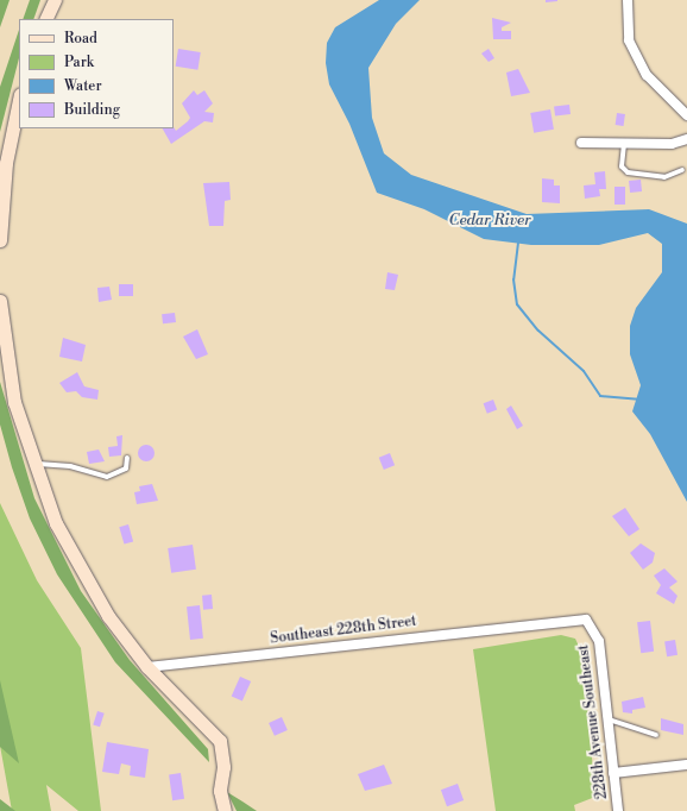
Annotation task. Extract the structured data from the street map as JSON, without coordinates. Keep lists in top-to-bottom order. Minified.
{"streets":{"street":["Southeast 228th Street","228th Avenue Southeast"]},"crossings":[["Southeast 228th Street","228th Avenue Southeast"]],"water":["Cedar River"],"legend":["Road","Park","Water","Building"]}
